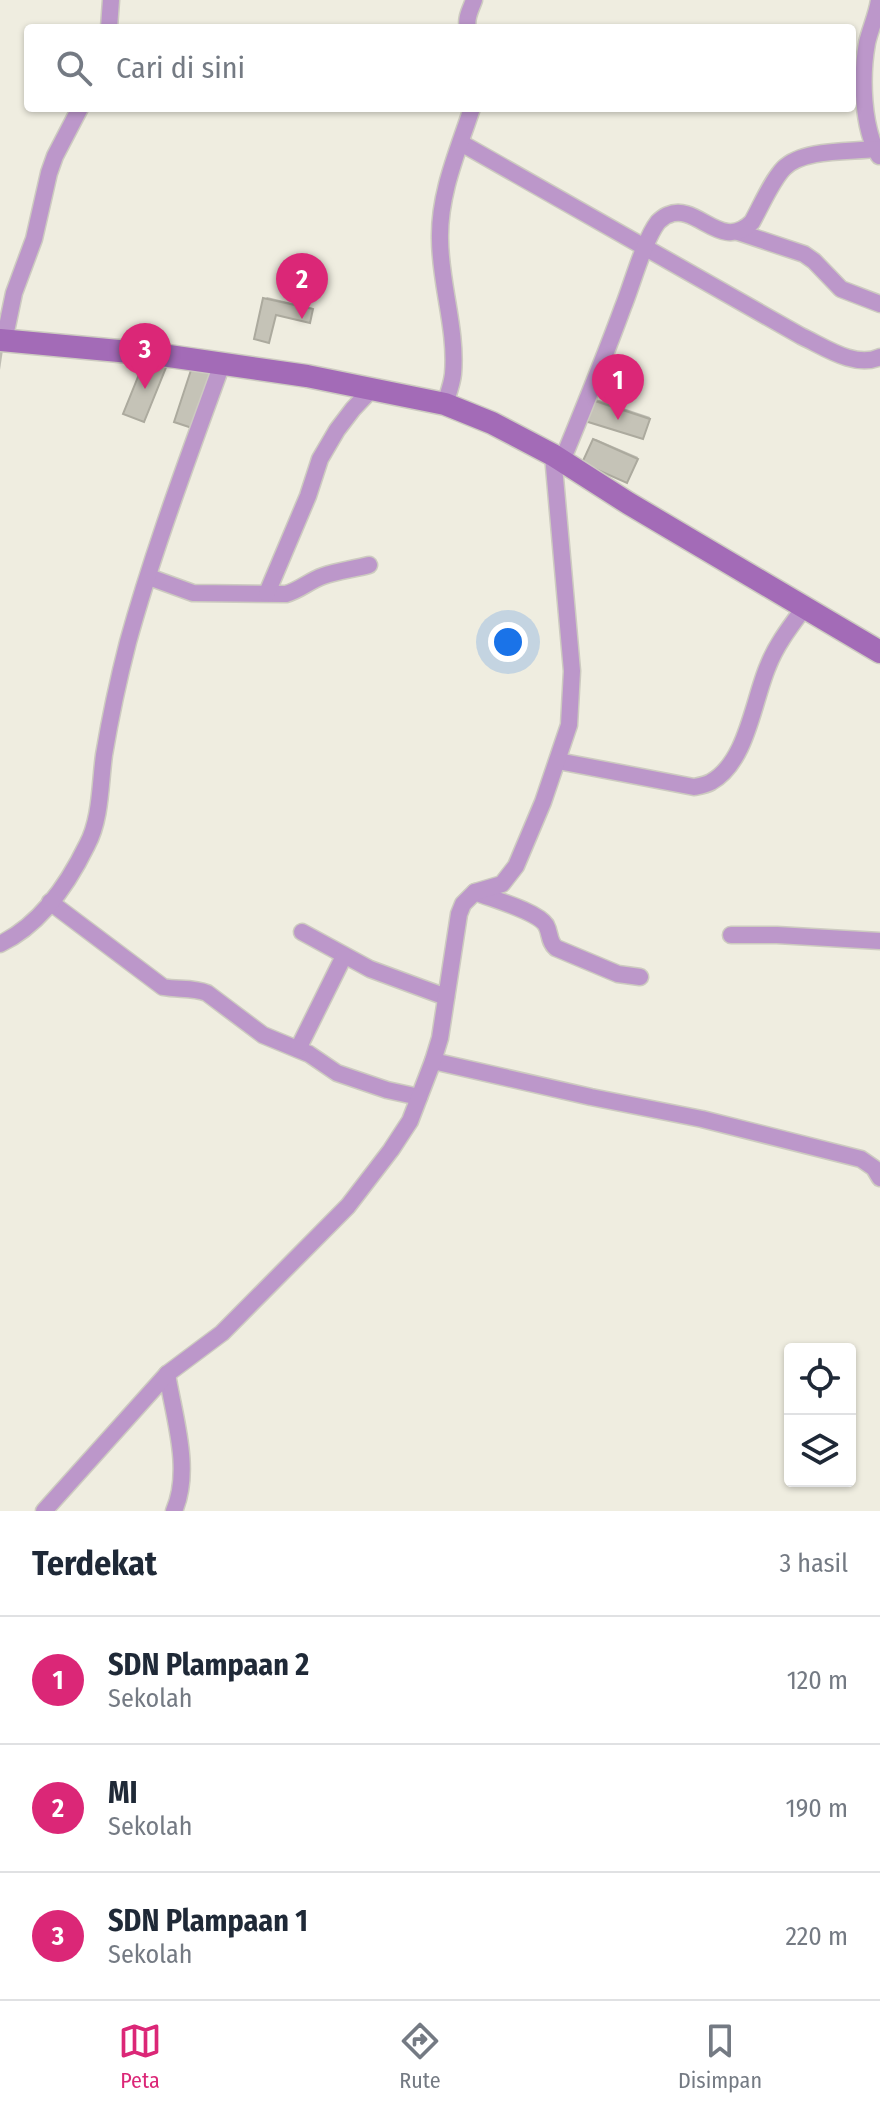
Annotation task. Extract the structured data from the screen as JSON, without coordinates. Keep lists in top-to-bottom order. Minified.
{"page":{"search":"Cari di sini","pins":["2","3","1"],"heading":["Terdekat","3 hasil"],"list":[{"mark":"1","name":"SDN Plampaan 2","note":"Sekolah","value":"120 m"},{"mark":"2","name":"MI","note":"Sekolah","value":"190 m"},{"mark":"3","name":"SDN Plampaan 1","note":"Sekolah","value":"220 m"}],"nav":["Peta","Rute","Disimpan"]}}
